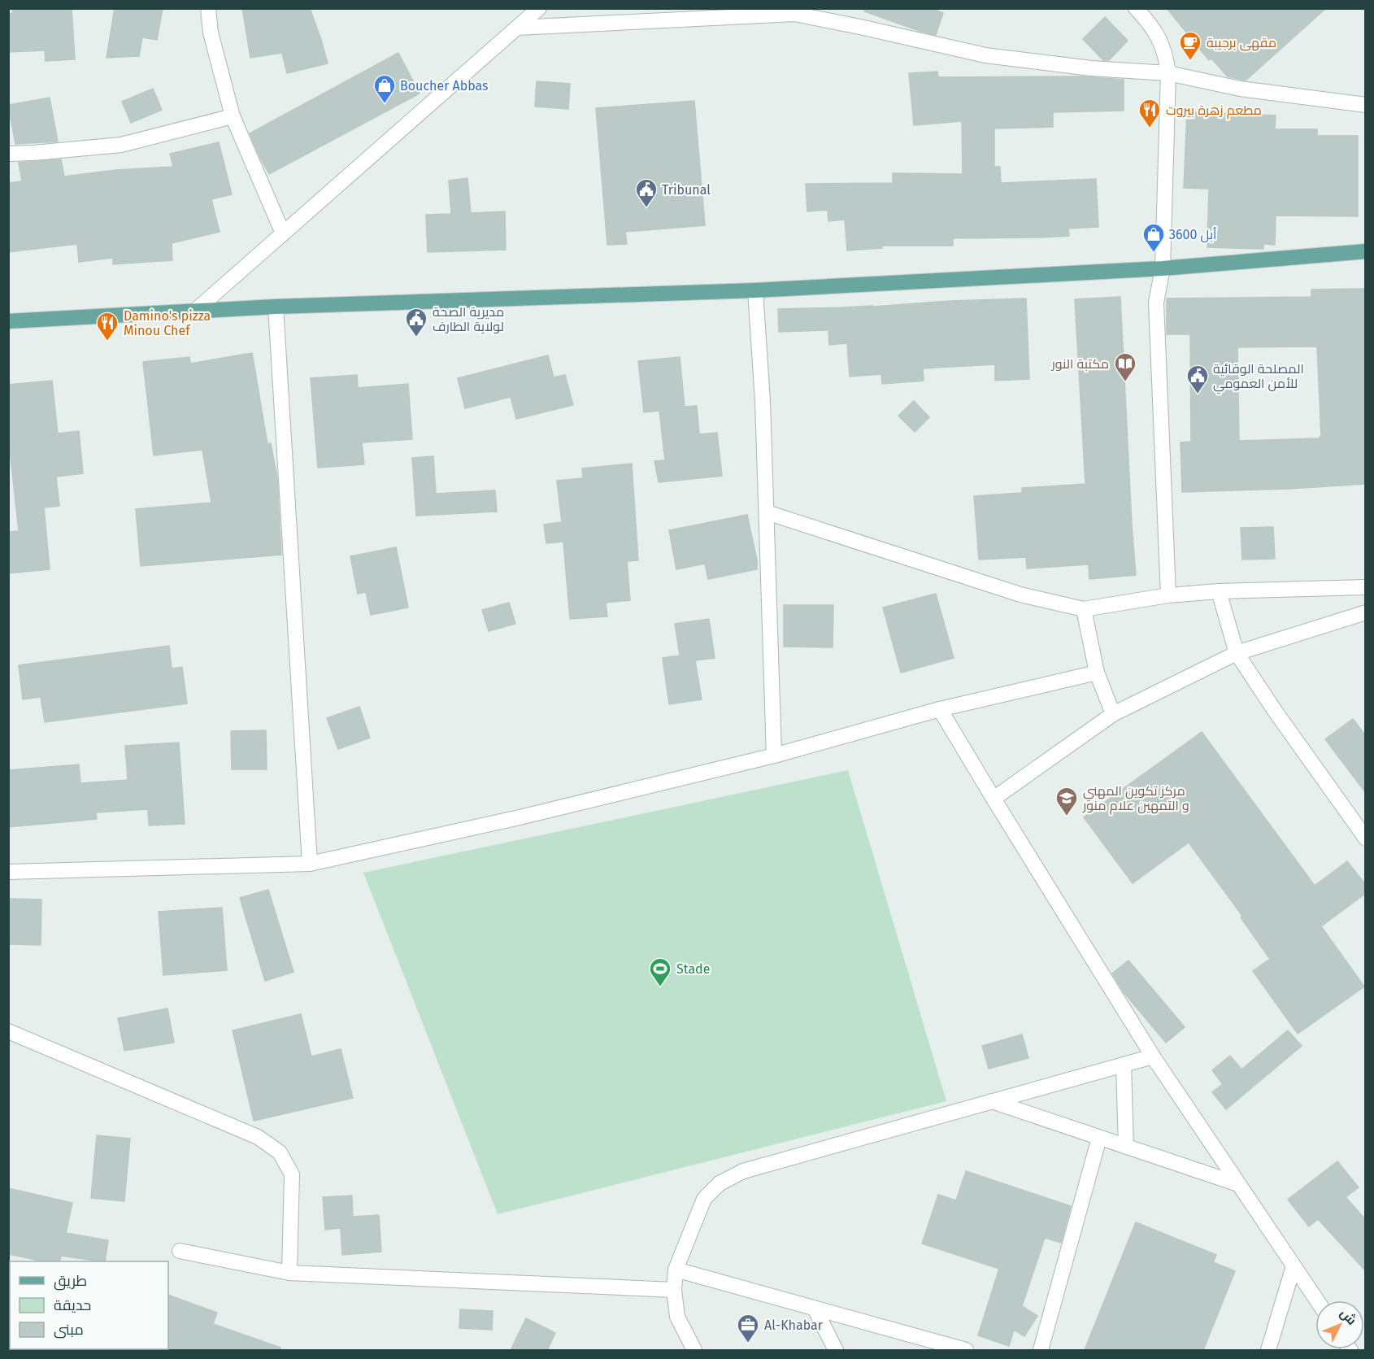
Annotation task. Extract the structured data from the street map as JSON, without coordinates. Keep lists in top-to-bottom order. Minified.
{"places":{"cafe":["مقهى برجيبة"],"shop":["Boucher Abbas","أبل 3600"],"restaurant":["مطعم زهرة بيروت","Damino's pizza Minou Chef"],"public building":["Tribunal","مديرية الصحة لولاية الطارف","المصلحة الوقائية للأمن العمومي"],"library":["مكتبة النور"],"school or university":["مركز تكوين المهني و التمهين علام منور"],"sports":["Stade"],"office":["Al-Khabar"]},"legend":["طريق","حديقة","مبنى"],"north":"top right"}
